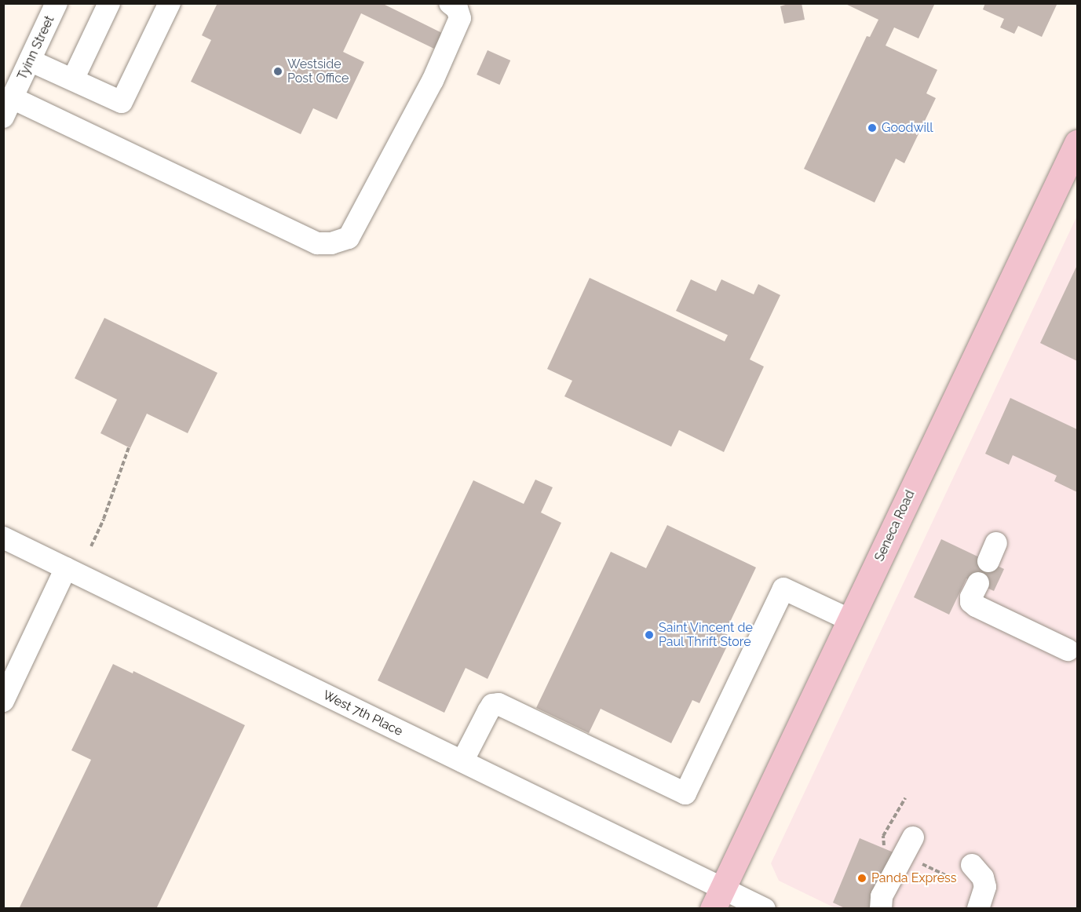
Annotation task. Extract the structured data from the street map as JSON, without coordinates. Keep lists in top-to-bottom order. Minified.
{"streets":{"main road":["Seneca Road"],"street":["Tyinn Street","West 7th Place"]},"crossings":[["Seneca Road","West 7th Place"]],"places":["Westside Post Office","Goodwill","Saint Vincent de Paul Thrift Store","Panda Express"]}
